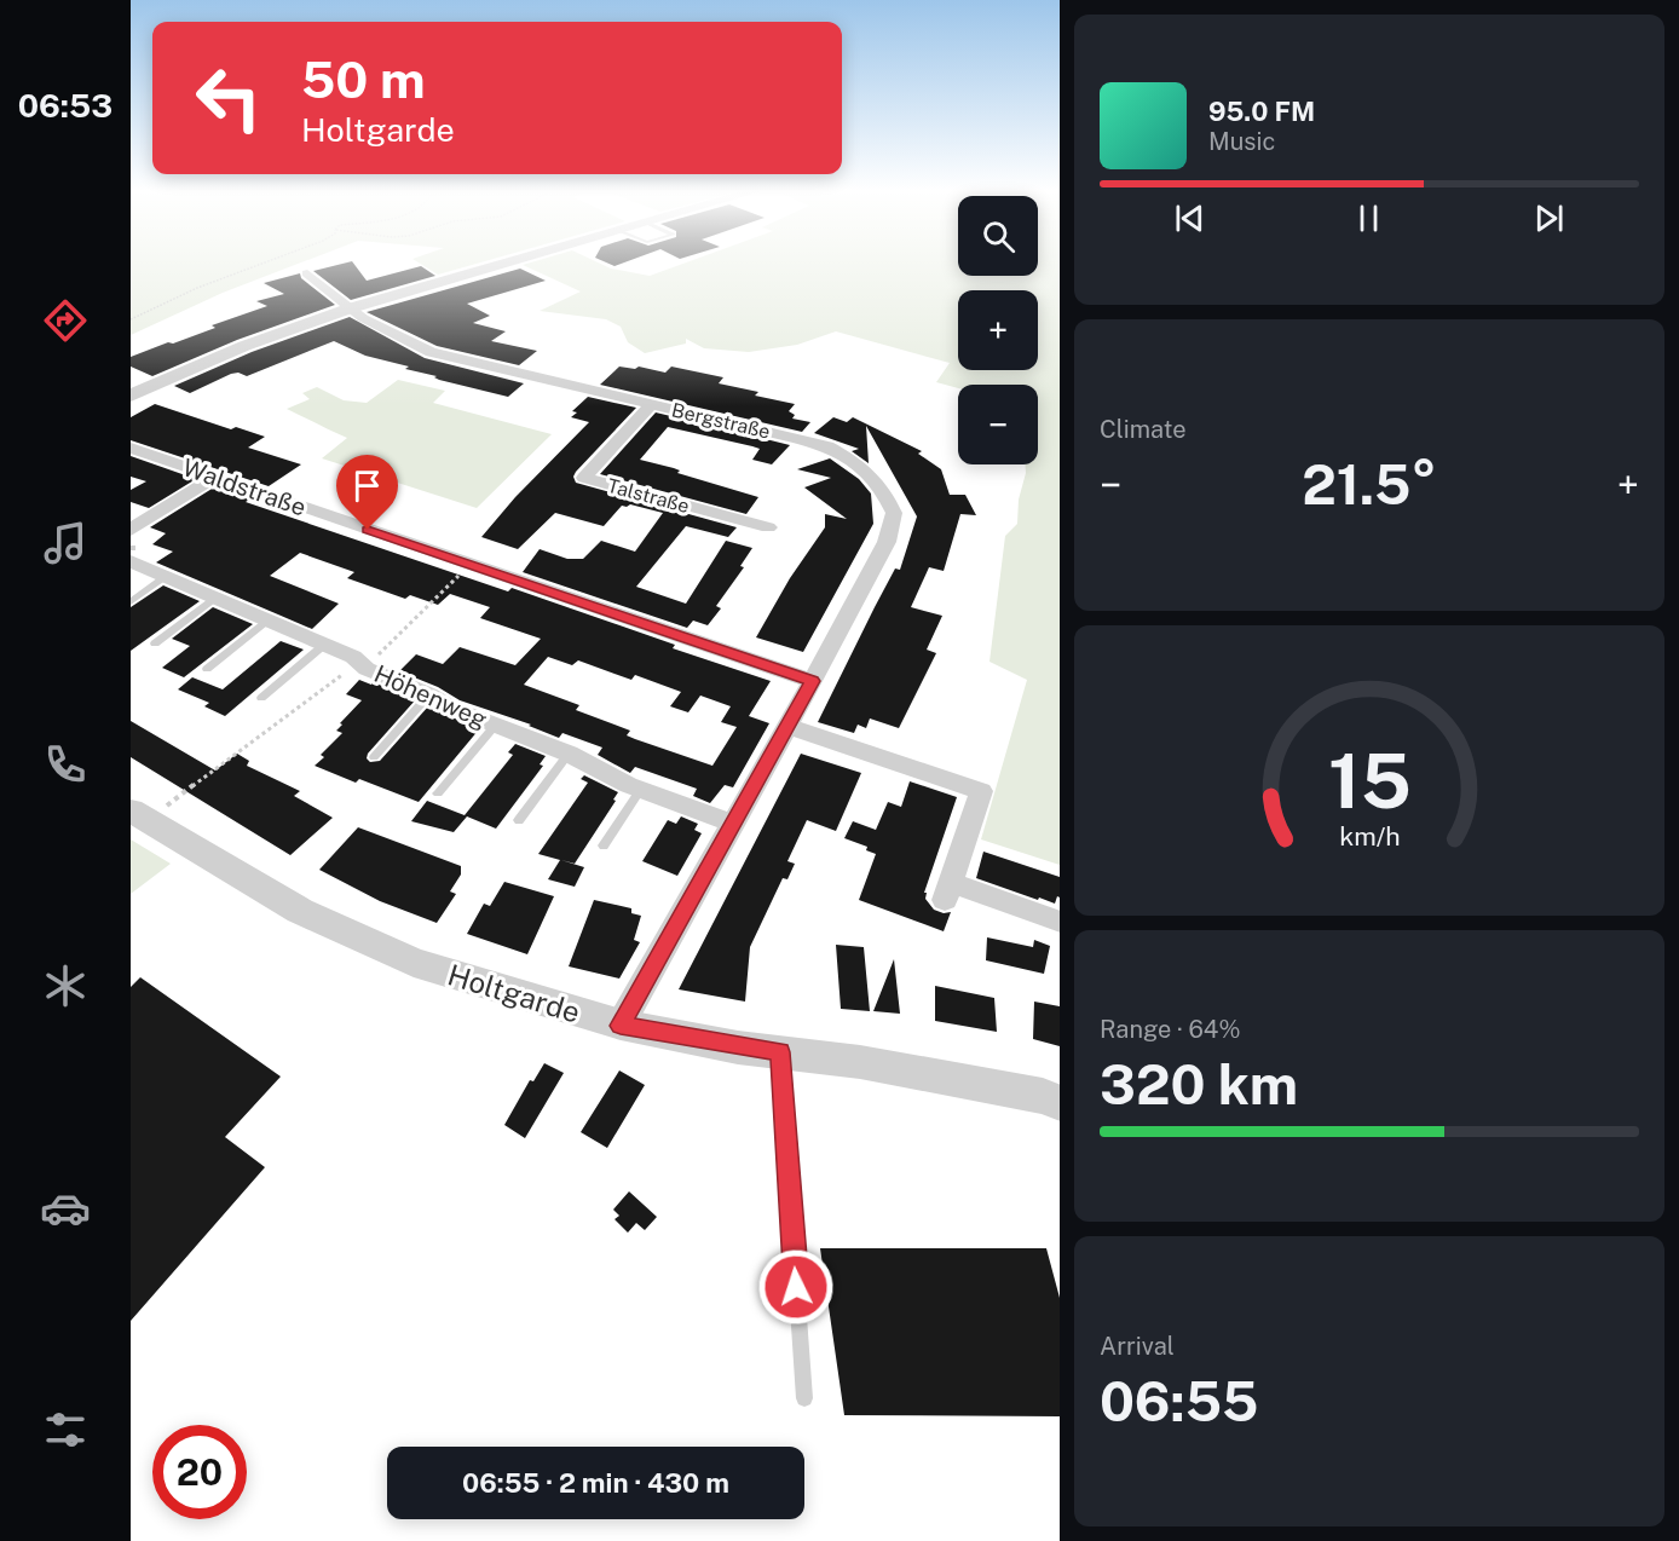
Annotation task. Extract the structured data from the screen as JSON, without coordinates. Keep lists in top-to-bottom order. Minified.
{"streets":{"street":["Bergstraße","Waldstraße","Talstraße","Höhenweg","Holtgarde"]},"crossings":[["Bergstraße","Waldstraße"],["Bergstraße","Talstraße"],["Bergstraße","Höhenweg"],["Bergstraße","Holtgarde"],["Waldstraße","Höhenweg"]],"page":{"tabs":"06:53","turn":["50 m","Holtgarde"],"song":["95.0 FM","Music"],"map_buttons":["+","−"],"tile":["Climate",["Range · 64%","320 km"],["Arrival","06:55"]],"heat":["−","21.5°","+"],"limit":"20","trip":"06:55 · 2 min · 430 m","gauge":["15","km/h"]}}
